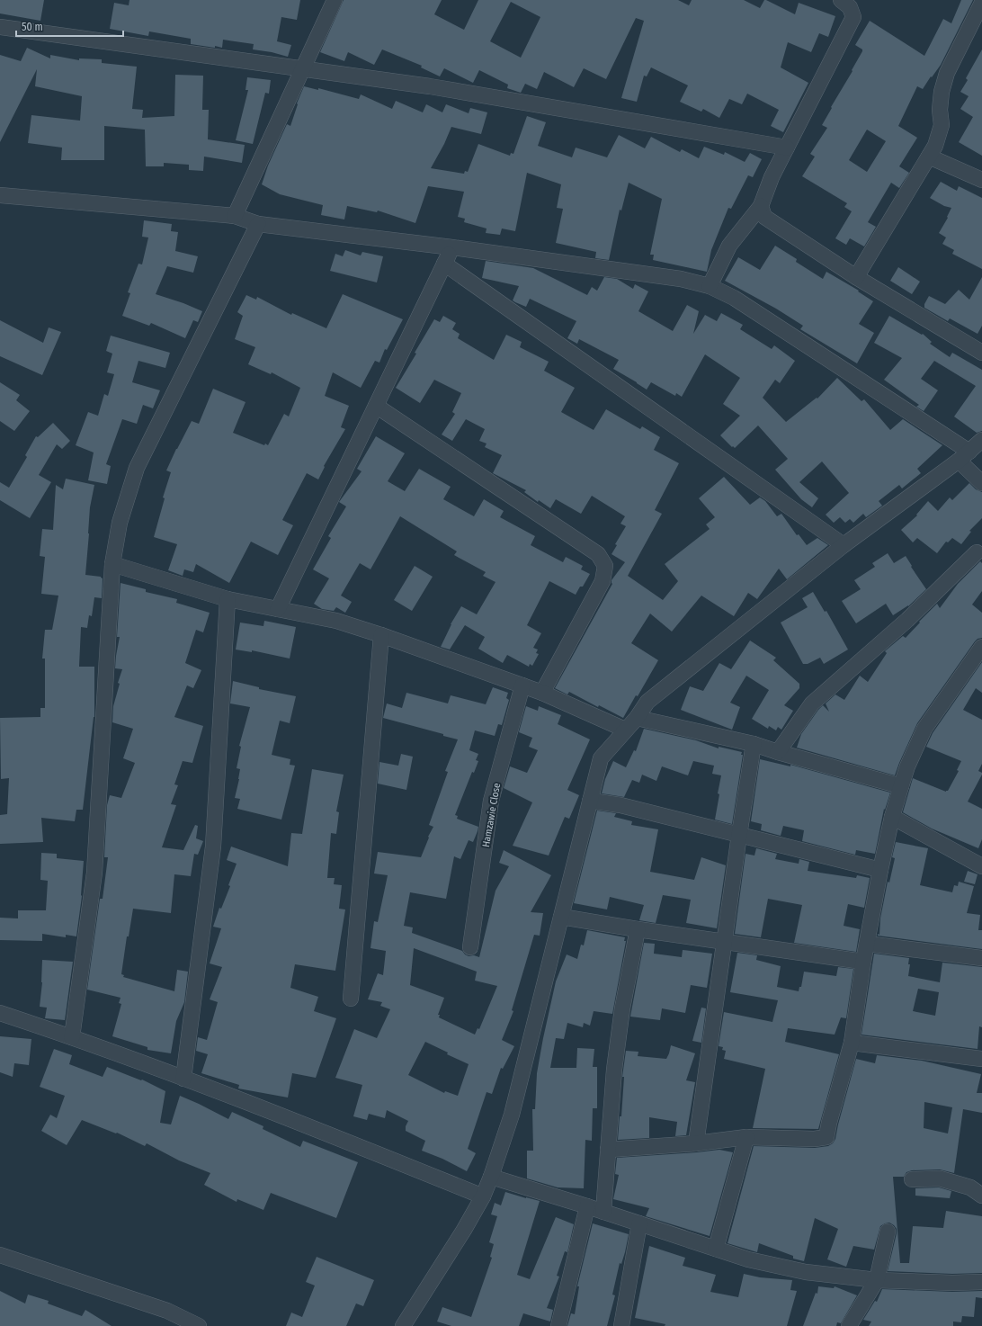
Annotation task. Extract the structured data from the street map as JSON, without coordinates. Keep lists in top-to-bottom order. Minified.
{"streets":{"street":["Hamzawie Close"]},"scale_bar":"50 m"}
